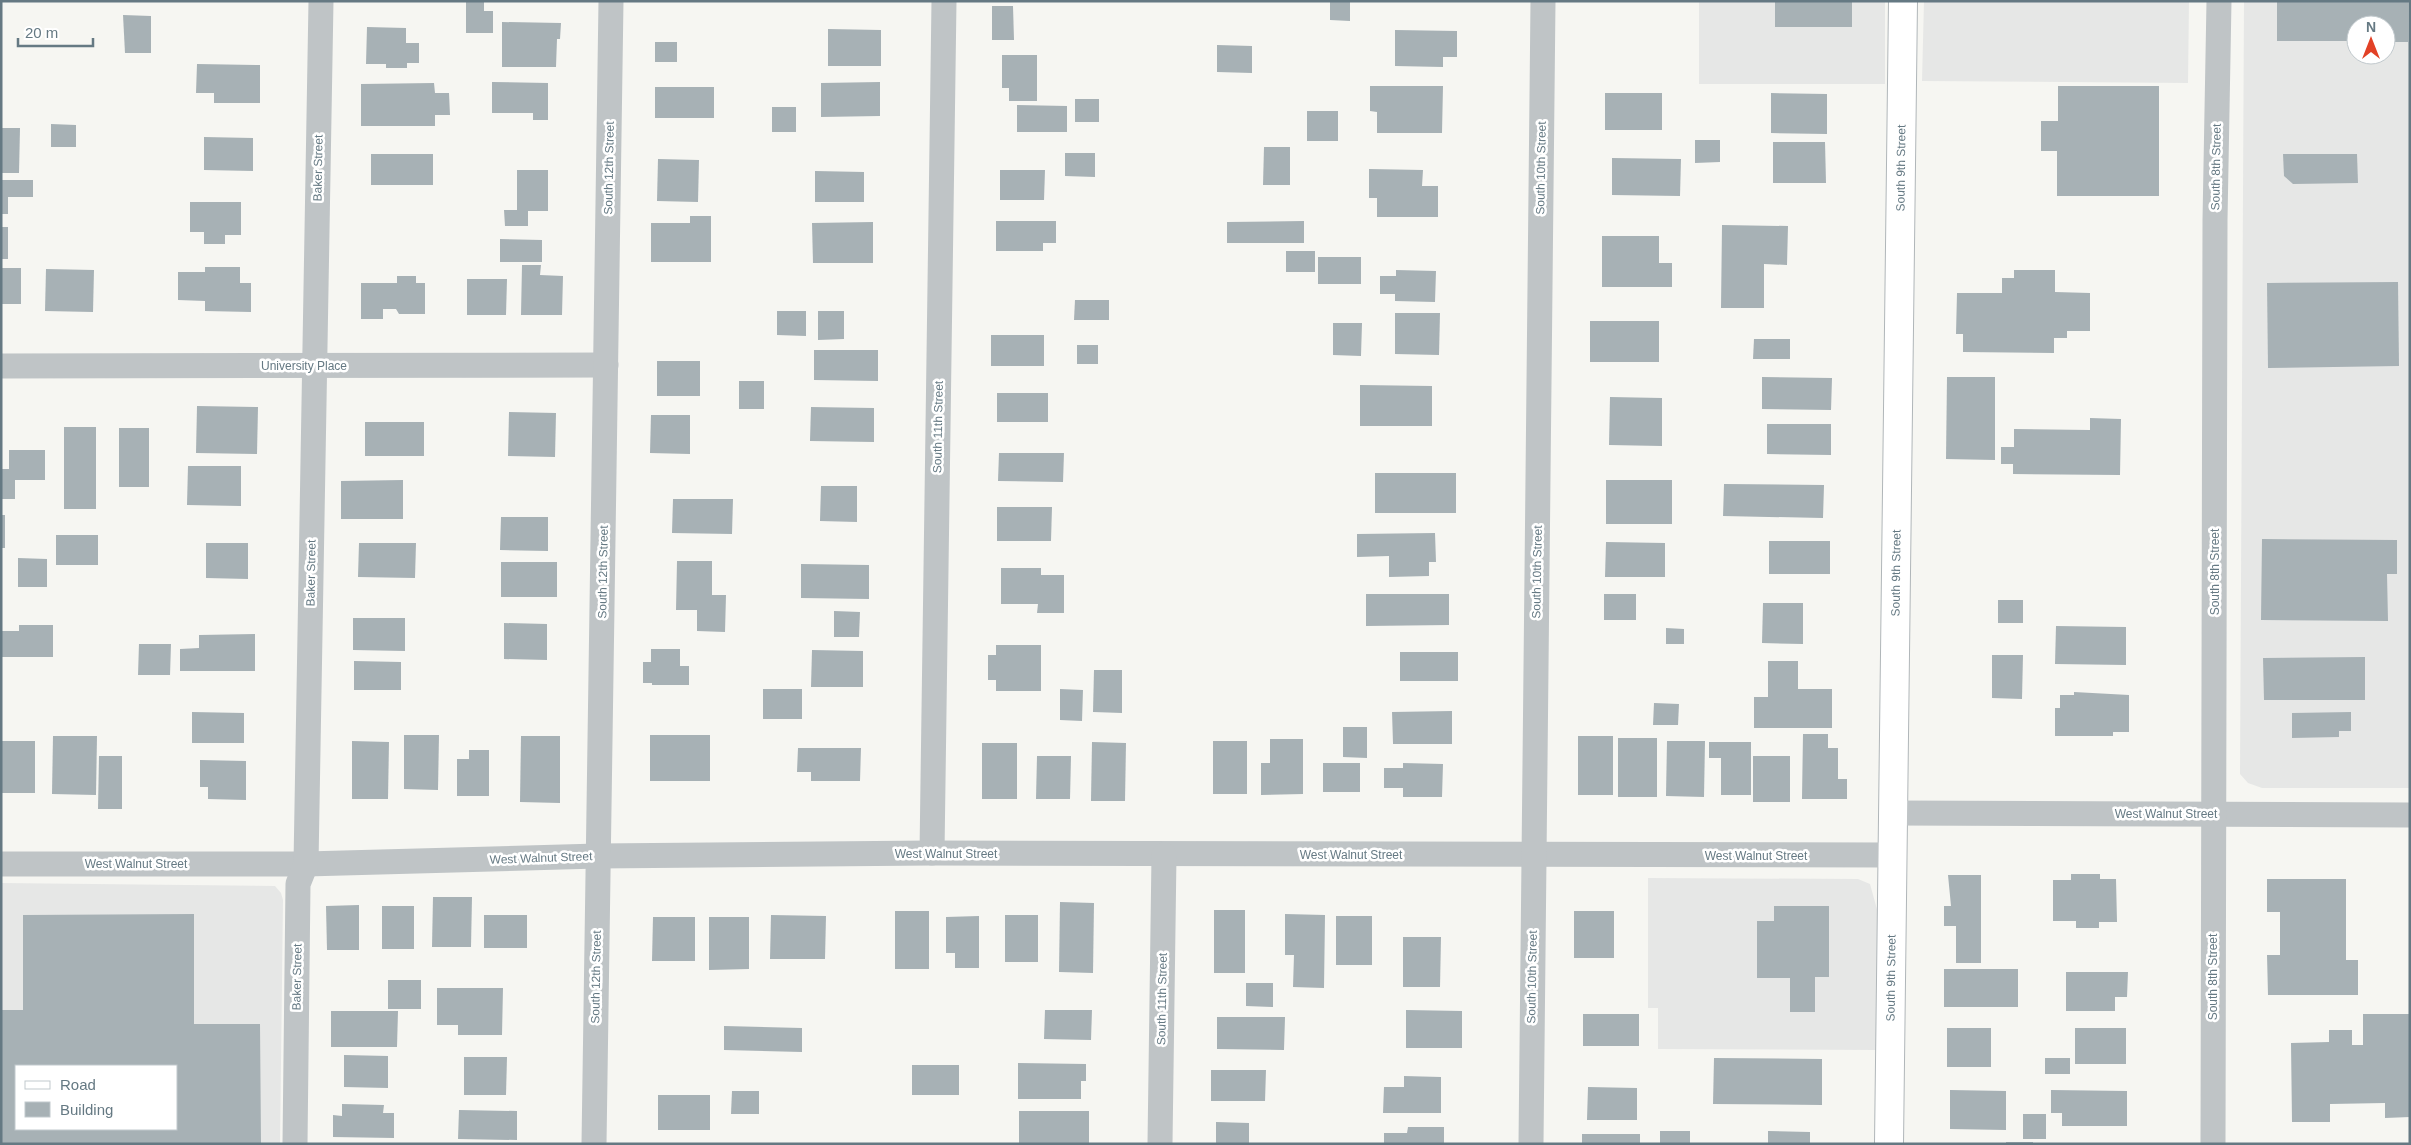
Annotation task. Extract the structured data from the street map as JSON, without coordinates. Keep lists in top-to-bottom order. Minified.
{"streets":{"main road":["South 9th Street"],"street":["South 8th Street","Baker Street","South 12th Street","South 10th Street","University Place","South 11th Street","West Walnut Street"]},"crossings":[["South 8th Street","West Walnut Street"],["Baker Street","University Place"],["Baker Street","West Walnut Street"],["South 12th Street","University Place"],["South 12th Street","West Walnut Street"],["South 10th Street","West Walnut Street"],["South 9th Street","West Walnut Street"],["South 11th Street","West Walnut Street"]],"legend":["Road","Building"],"scale_bar":"20 m","north":"top"}
